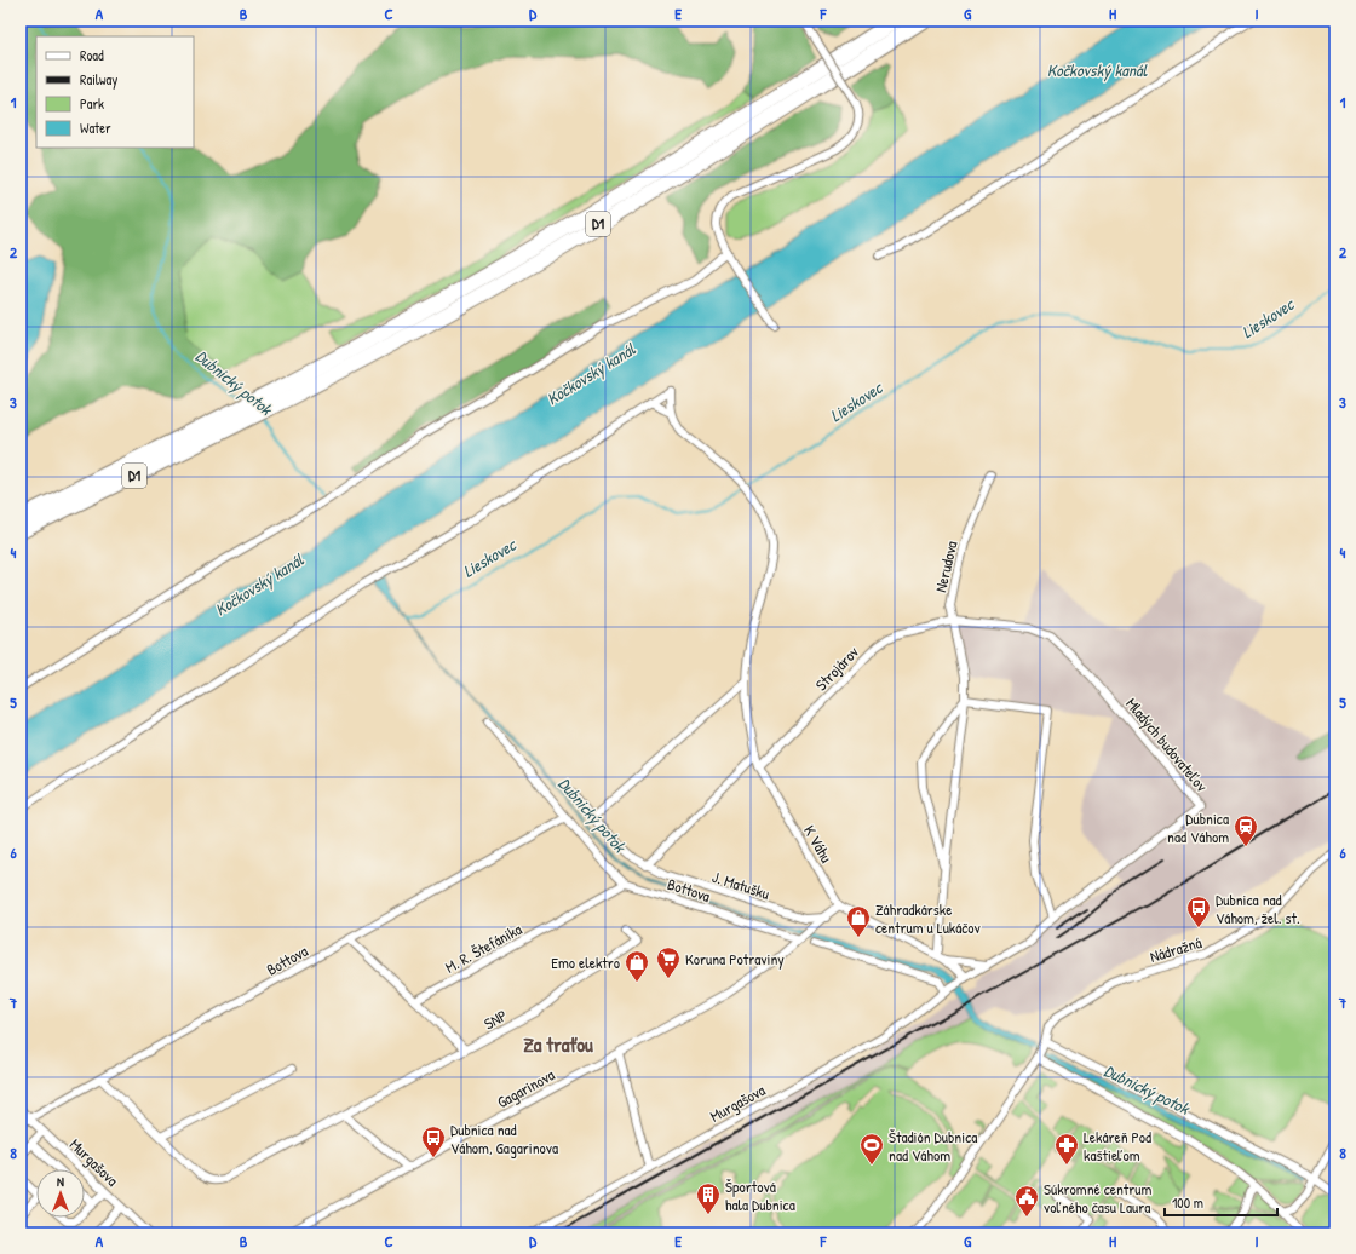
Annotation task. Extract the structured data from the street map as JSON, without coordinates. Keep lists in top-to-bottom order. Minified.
{"streets":{"highway":["D1"],"street":["Nerudova","Strojárov","Mladých budovateľov","K Váhu","J. Matušku","Bottova","M. R. Štefánika","Nádražná","SNP","Gagarinova","Murgašova"]},"crossings":[["Nerudova","Strojárov"],["Nerudova","Mladých budovateľov"],["Strojárov","Mladých budovateľov"],["Strojárov","K Váhu"],["Mladých budovateľov","Murgašova"],["K Váhu","Gagarinova"],["J. Matušku","Gagarinova"],["Bottova","M. R. Štefánika"],["Bottova","SNP"],["Bottova","Gagarinova"],["Bottova","Murgašova"]],"districts":["Za traťou"],"water":["Kočkovský kanál","Lieskovec","Dubnický potok"],"places":{"station":["Dubnica nad Váhom"],"bus stop":["Dubnica nad Váhom, žel. st.","Dubnica nad Váhom, Gagarinova"],"shop":["Záhradkárske centrum u Lukáčov","Emo elektro"],"supermarket":["Koruna Potraviny"],"sports":["Štadión Dubnica nad Váhom"],"pharmacy":["Lekáreň Pod kaštieľom"],"building":["Športová hala Dubnica"],"public building":["Súkromné centrum voľného času Laura"]},"legend":["Road","Railway","Park","Water"],"scale_bar":"100 m","north":"top","grid":{"columns":["A","B","C","D","E","F","G","H","I"],"rows":["1","2","3","4","5","6","7","8"]}}
